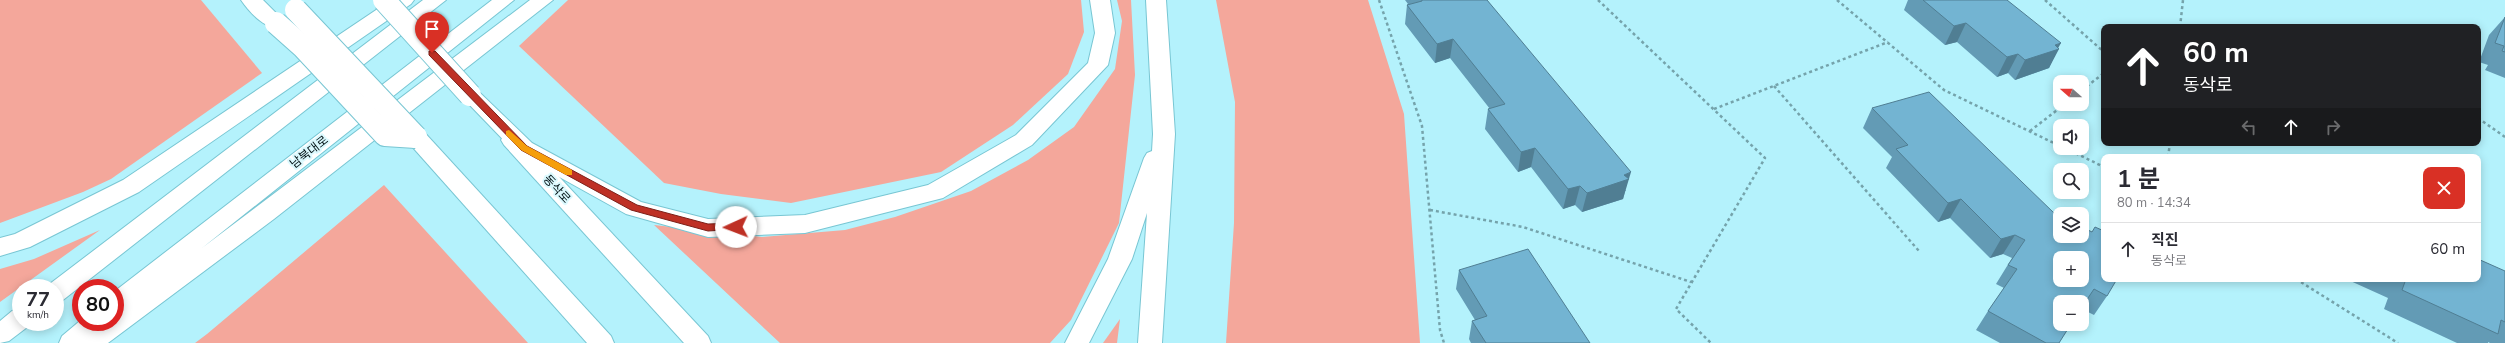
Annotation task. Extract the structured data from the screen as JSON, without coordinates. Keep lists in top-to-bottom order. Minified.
{"streets":{"main road":["남북대로","동삭로"]},"north":"left","page":{"turn":["60 m","동삭로"],"map_buttons":["+","−"],"heading":["1 분","80 m · 14:34"],"list":[{"name":"직진","note":"동삭로","value":"60 m"}],"speed":"77 km/h","limit":"80"}}
